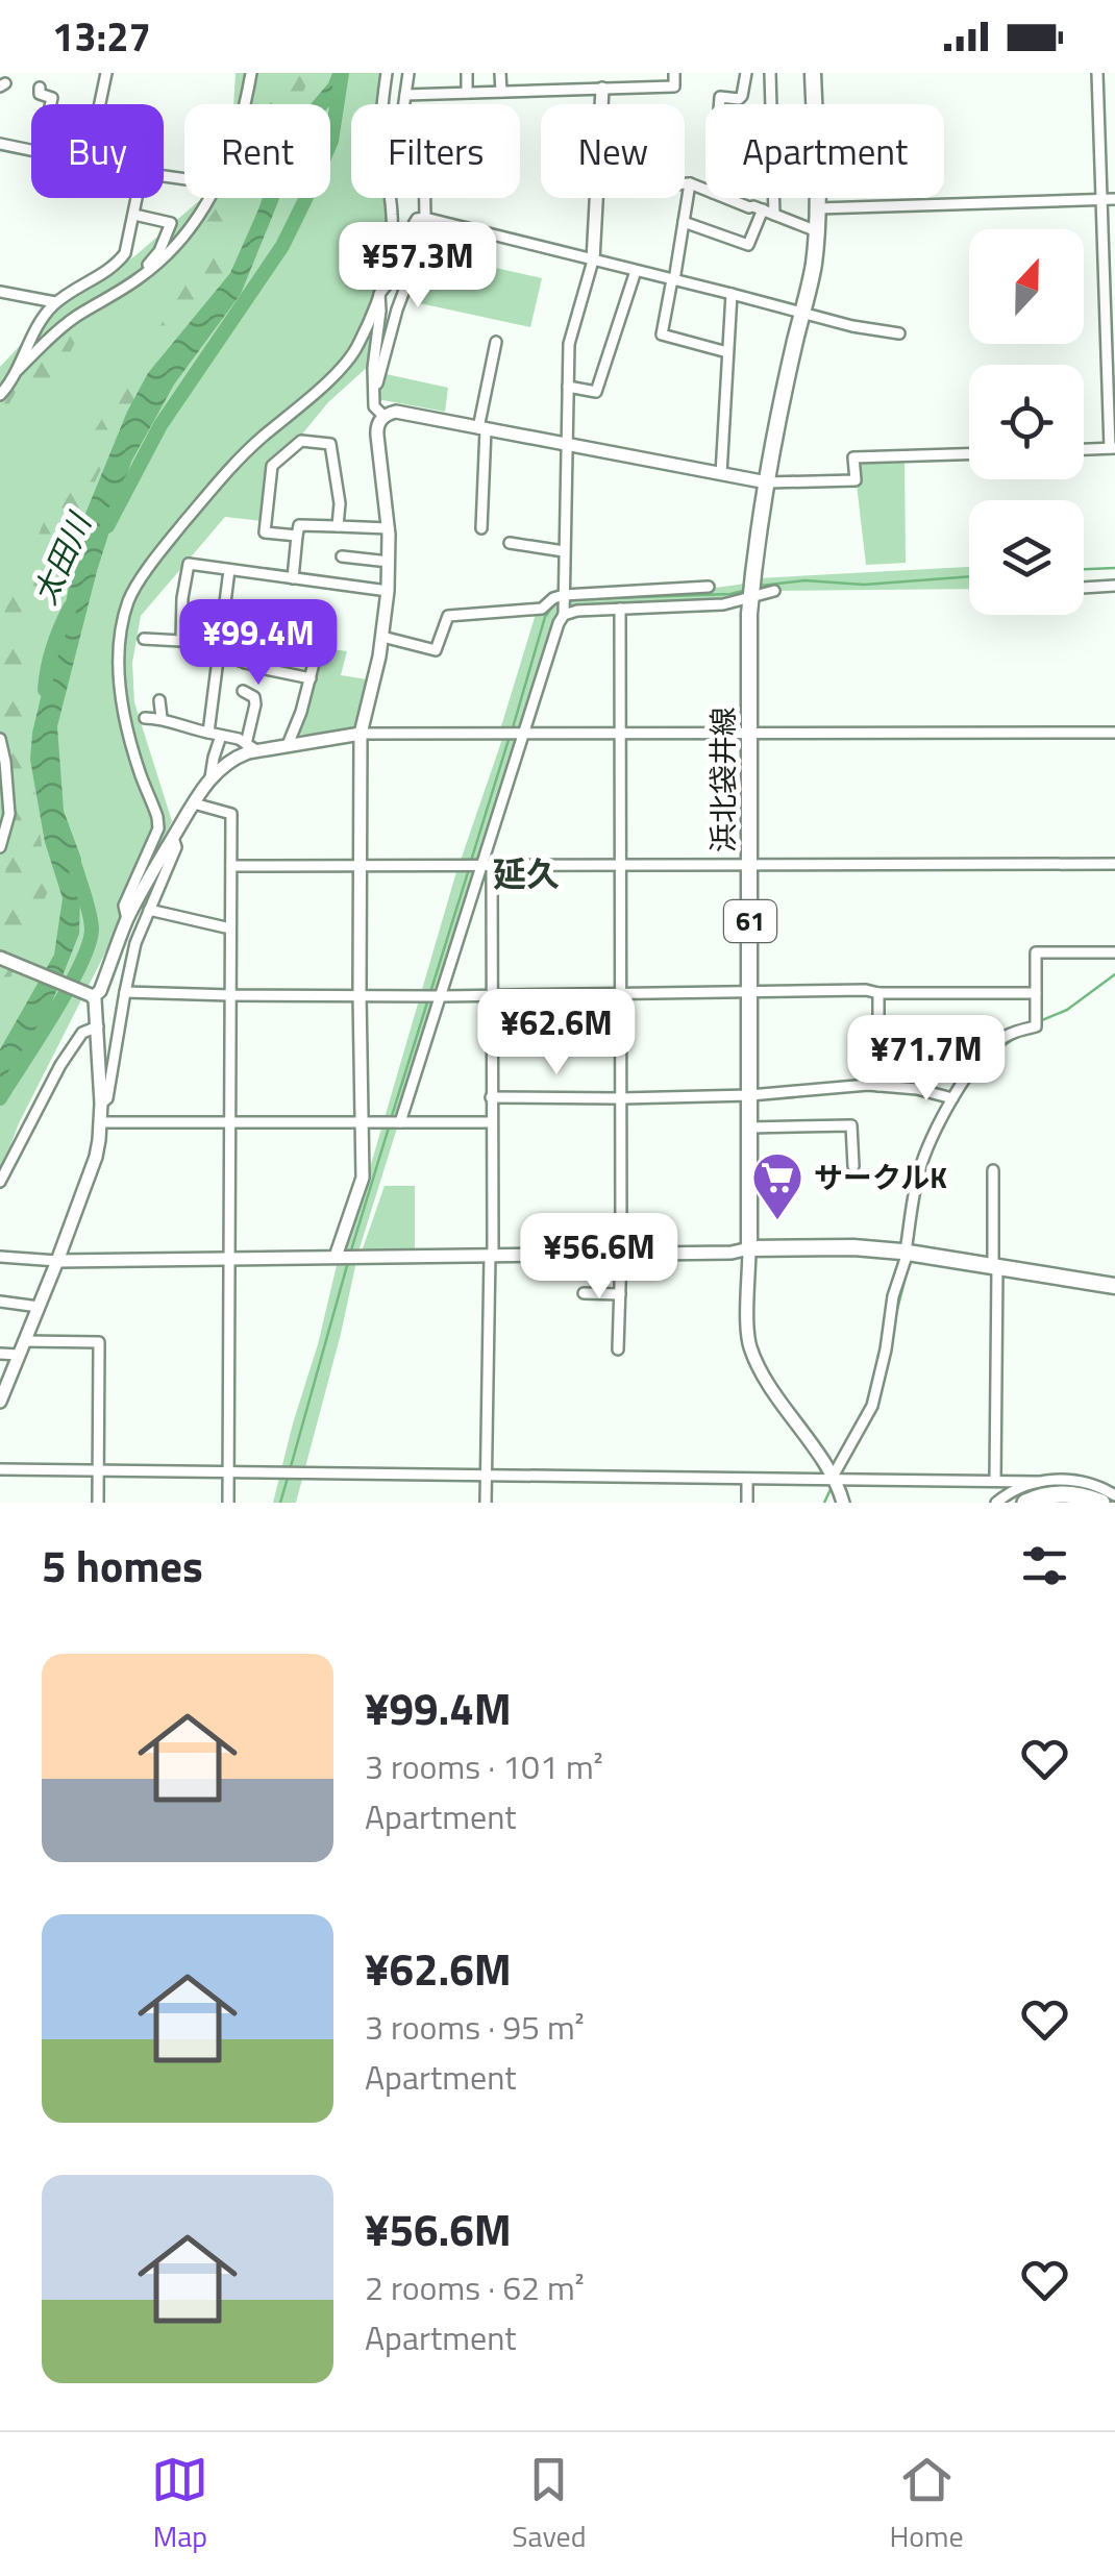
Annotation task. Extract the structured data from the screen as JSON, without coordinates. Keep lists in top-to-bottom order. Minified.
{"streets":{"main road":["浜北袋井線","61"]},"districts":["延久"],"water":["太田川"],"places":{"supermarket":["サークルK"]},"north":"top","page":{"status":"13:27","chip":["Buy","Rent","Filters","New","Apartment"],"price":["¥57.3M","¥99.4M","¥62.6M","¥71.7M","¥56.6M"],"heading":"5 homes","list":[{"name":"¥99.4M","note":"3 rooms · 101 m² · Apartment"},{"name":"¥62.6M","note":"3 rooms · 95 m² · Apartment"},{"name":"¥56.6M","note":"2 rooms · 62 m² · Apartment"}],"tabs":["Map","Saved","Home"]}}
